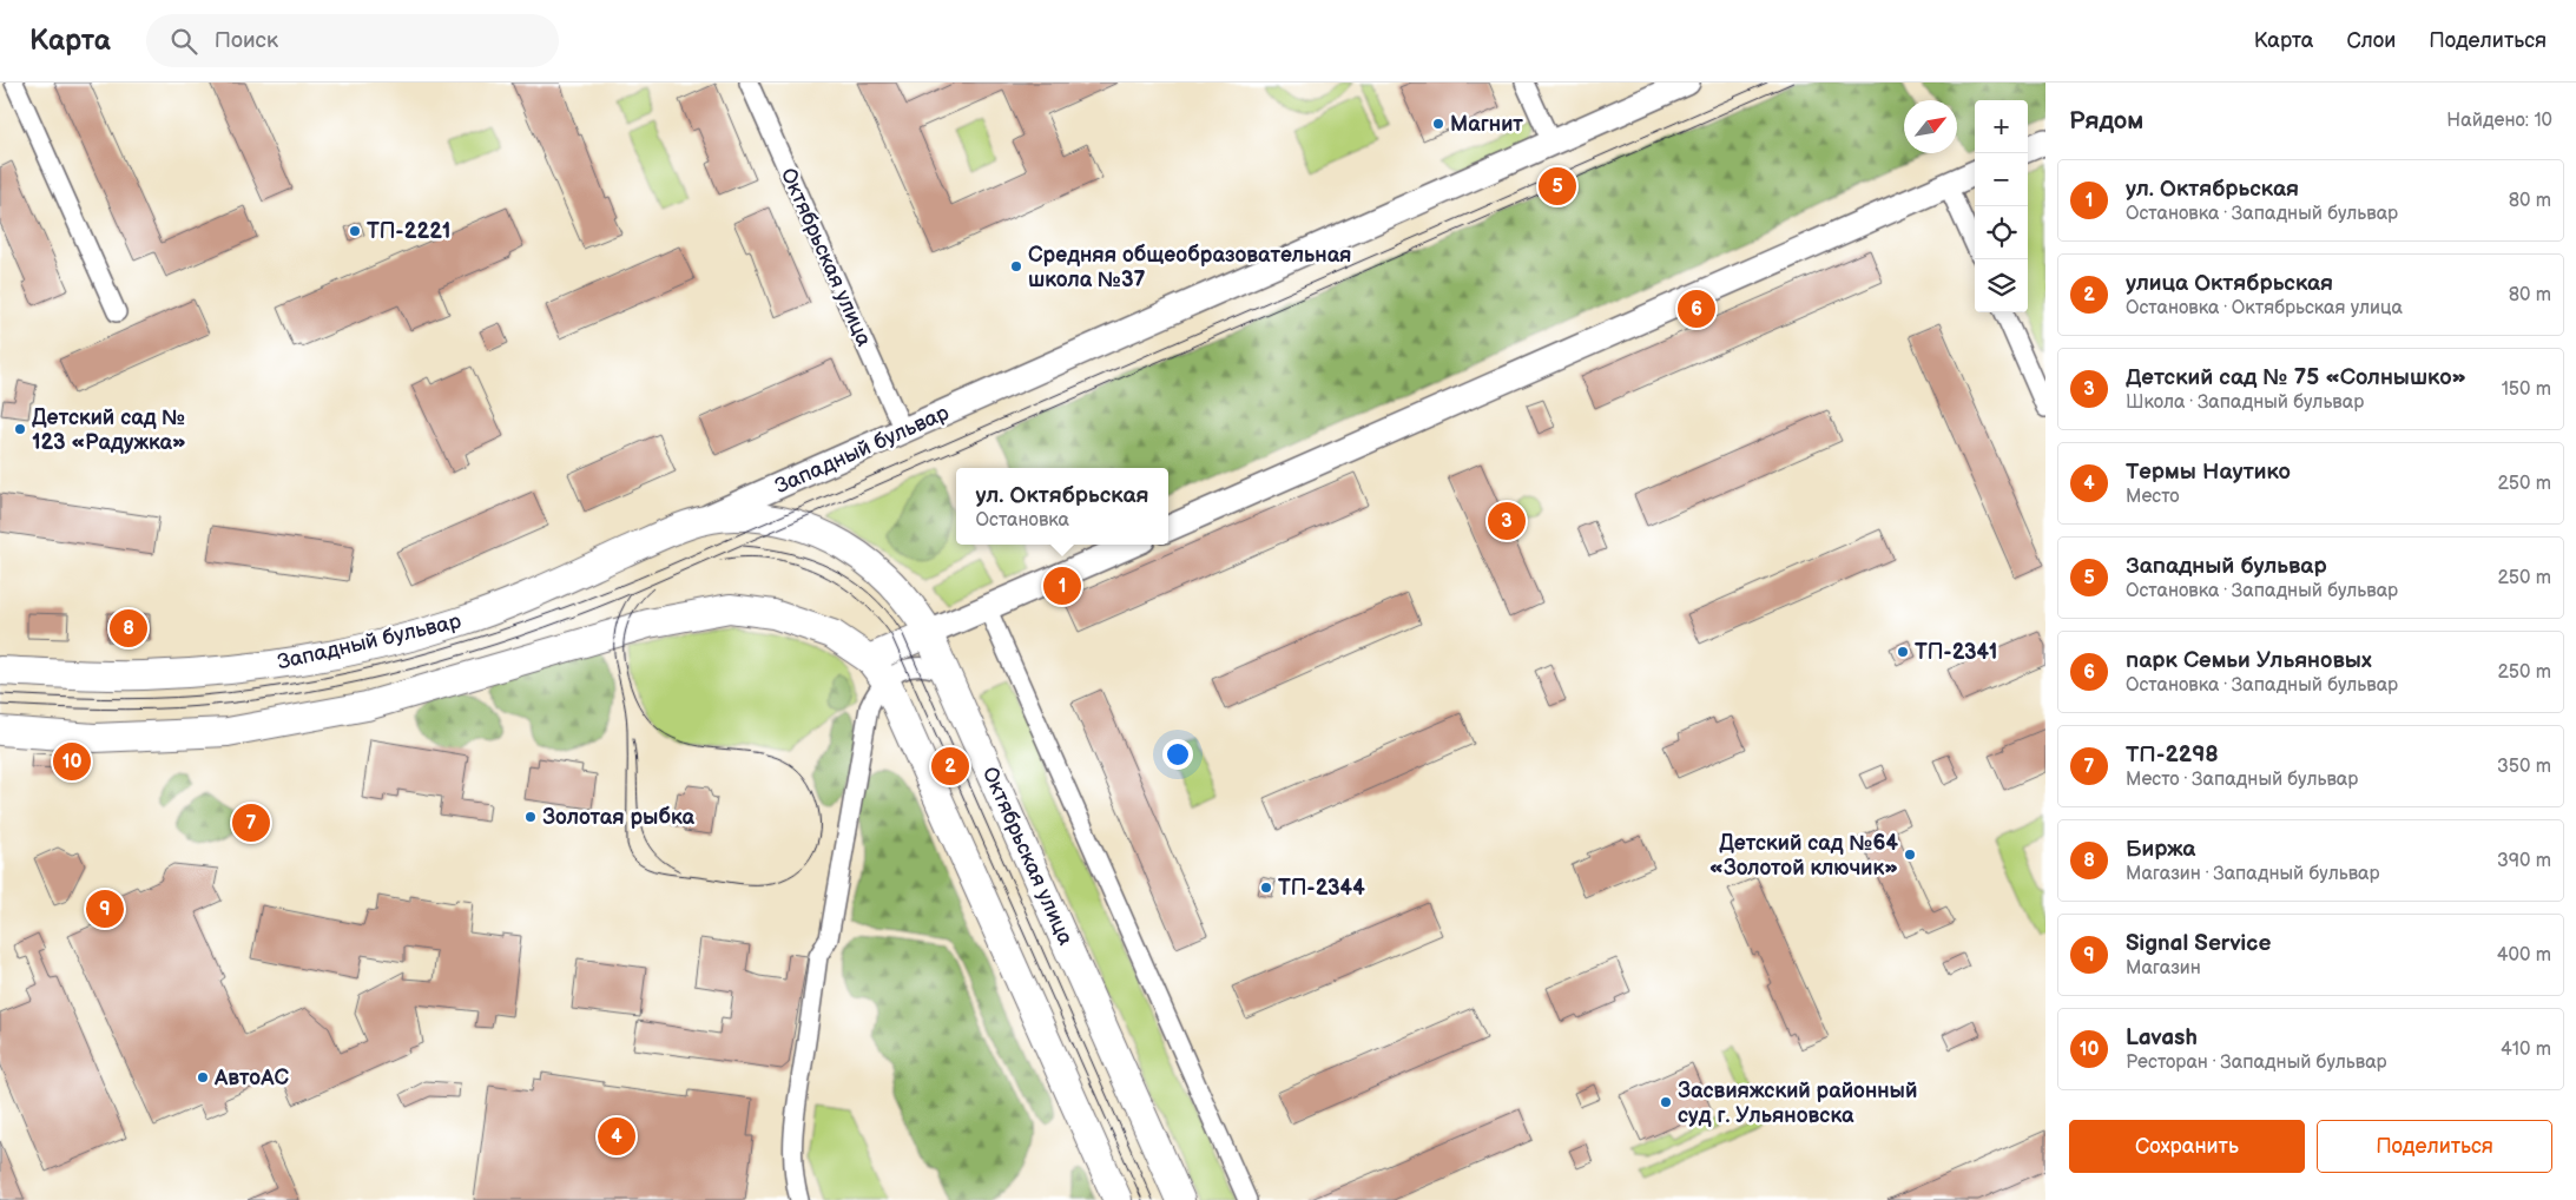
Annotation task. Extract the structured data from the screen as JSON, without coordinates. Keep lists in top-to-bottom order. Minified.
{"streets":{"main road":["Октябрьская улица","Западный бульвар"]},"crossings":[["Октябрьская улица","Западный бульвар"]],"places":["Магнит","ТП-2221","Средняя общеобразовательная школа №37","Детский сад № 123 «Радужка»","ТП-2341","Золотая рыбка","Детский сад №64 «Золотой ключик»","ТП-2344","АвтоАС","Засвияжский районный суд г. Ульяновска"],"north":"top right","page":{"header":"Карта","search":"Поиск","nav":["Карта","Слои","Поделиться"],"heading":["Рядом","Найдено: 10"],"map_buttons":["+","−"],"list":[{"mark":"1","name":"ул. Октябрьская","note":"Остановка · Западный бульвар","value":"80 m"},{"mark":"2","name":"улица Октябрьская","note":"Остановка · Октябрьская улица","value":"80 m"},{"mark":"3","name":"Детский сад № 75 «Солнышко»","note":"Школа · Западный бульвар","value":"150 m"},{"mark":"4","name":"Термы Наутико","note":"Место","value":"250 m"},{"mark":"5","name":"Западный бульвар","note":"Остановка · Западный бульвар","value":"250 m"},{"mark":"6","name":"парк Семьи Ульяновых","note":"Остановка · Западный бульвар","value":"250 m"},{"mark":"7","name":"ТП-2298","note":"Место · Западный бульвар","value":"350 m"},{"mark":"8","name":"Биржа","note":"Магазин · Западный бульвар","value":"390 m"},{"mark":"9","name":"Signal Service","note":"Магазин","value":"400 m"},{"mark":"10","name":"Lavash","note":"Ресторан · Западный бульвар","value":"410 m"}],"pins":["5","6","3","1","8","10","2","7","9","4"],"popup":["ул. Октябрьская","Остановка"],"buttons":["Сохранить","Поделиться"]}}
